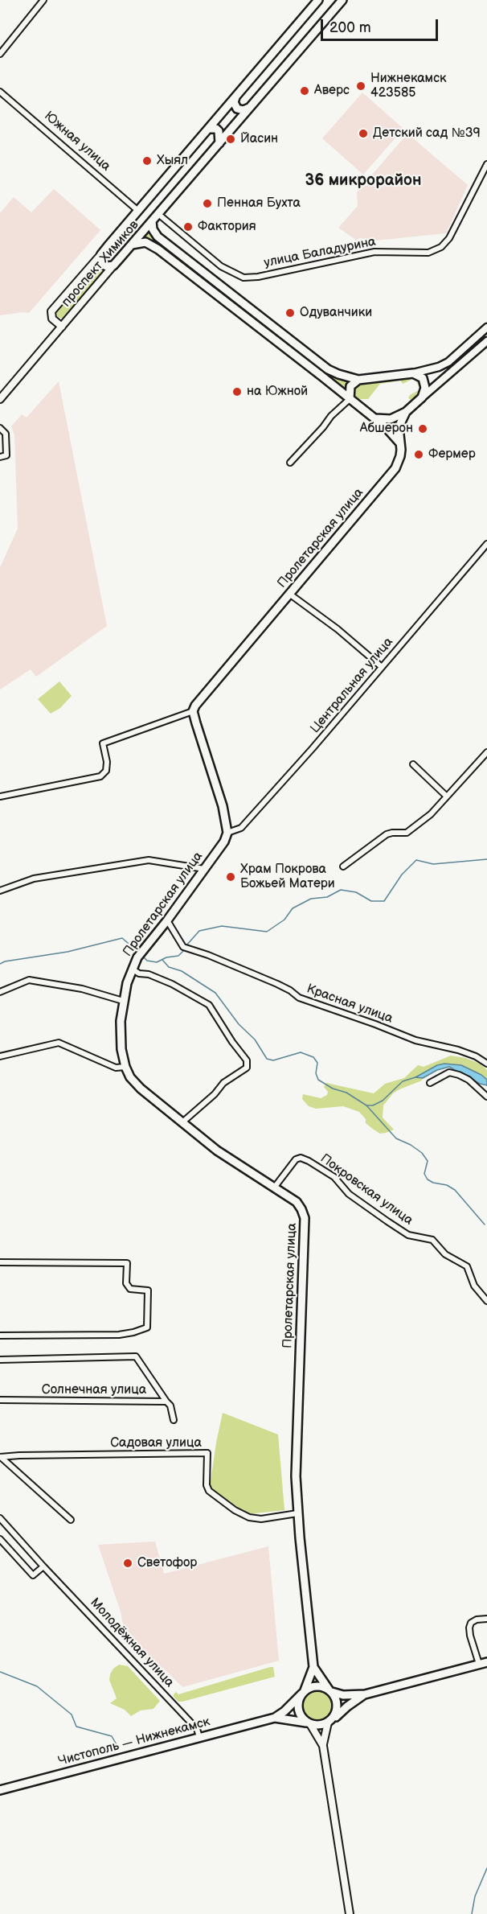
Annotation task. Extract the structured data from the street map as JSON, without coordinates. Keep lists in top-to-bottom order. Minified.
{"streets":{"main road":["проспект Химиков","Пролетарская улица","Чистополь — Нижнекамск"],"street":["Южная улица","улица Баладурина","Центральная улица","Красная улица","Покровская улица","Солнечная улица","Садовая улица","Молодёжная улица"]},"crossings":[["Южная улица","проспект Химиков"],["улица Баладурина","проспект Химиков"],["Пролетарская улица","Центральная улица"],["Пролетарская улица","Красная улица"],["Пролетарская улица","Покровская улица"],["Пролетарская улица","Садовая улица"],["Молодёжная улица","Чистополь — Нижнекамск"]],"districts":["36 микрорайон"],"places":["Нижнекамск 423585","Аверс","Детский сад №39","Йасин","Хыял","Пенная Бухта","Фактория","Одуванчики","на Южной","Абшерон","Фермер","Храм Покрова Божьей Матери","Светофор"],"scale_bar":"200 m"}
